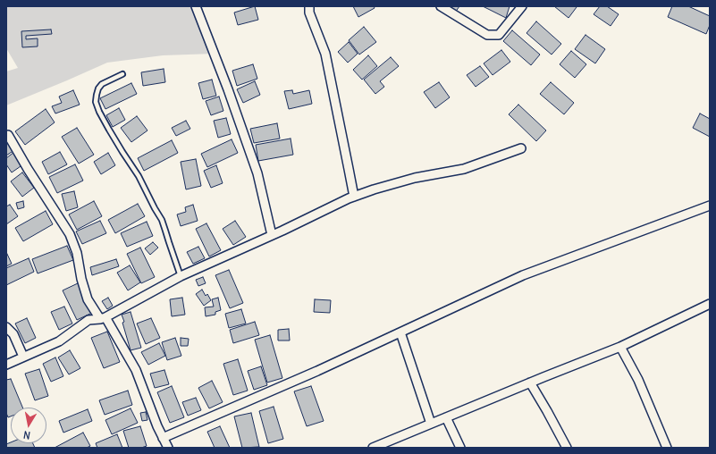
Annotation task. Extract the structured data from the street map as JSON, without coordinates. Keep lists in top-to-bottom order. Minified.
{"north":"bottom"}
